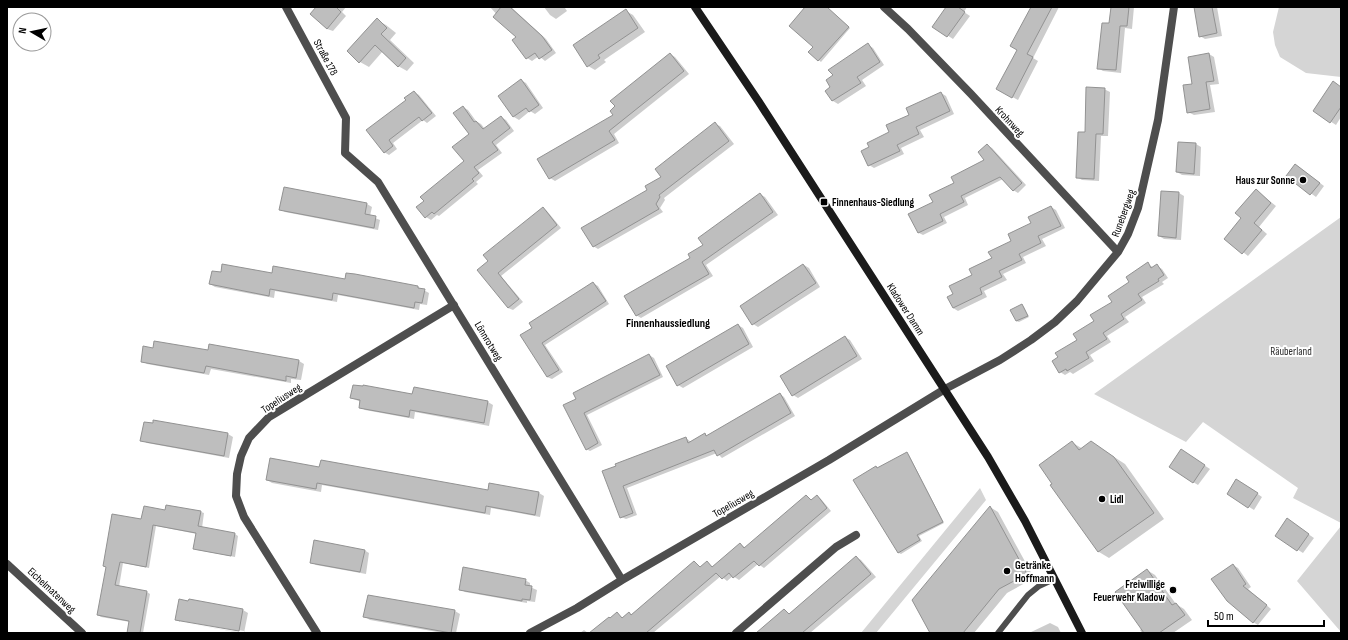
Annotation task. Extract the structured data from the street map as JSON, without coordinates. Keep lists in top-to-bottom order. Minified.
{"streets":{"main road":["Kladower Damm"],"street":["Straße 178","Krohnweg","Runebergweg","Lönnrotweg","Topeliusweg","Eichelmatenweg"]},"crossings":[["Straße 178","Lönnrotweg"],["Krohnweg","Runebergweg"],["Runebergweg","Kladower Damm"],["Runebergweg","Topeliusweg"],["Kladower Damm","Topeliusweg"],["Lönnrotweg","Topeliusweg"]],"districts":["Finnenhaussiedlung"],"parks":["Räuberland"],"places":{"other":["Haus zur Sonne","Lidl","Getränke Hoffmann","Freiwillige Feuerwehr Kladow"],"transit":["Finnenhaus-Siedlung"]},"scale_bar":"50 m","north":"left"}
